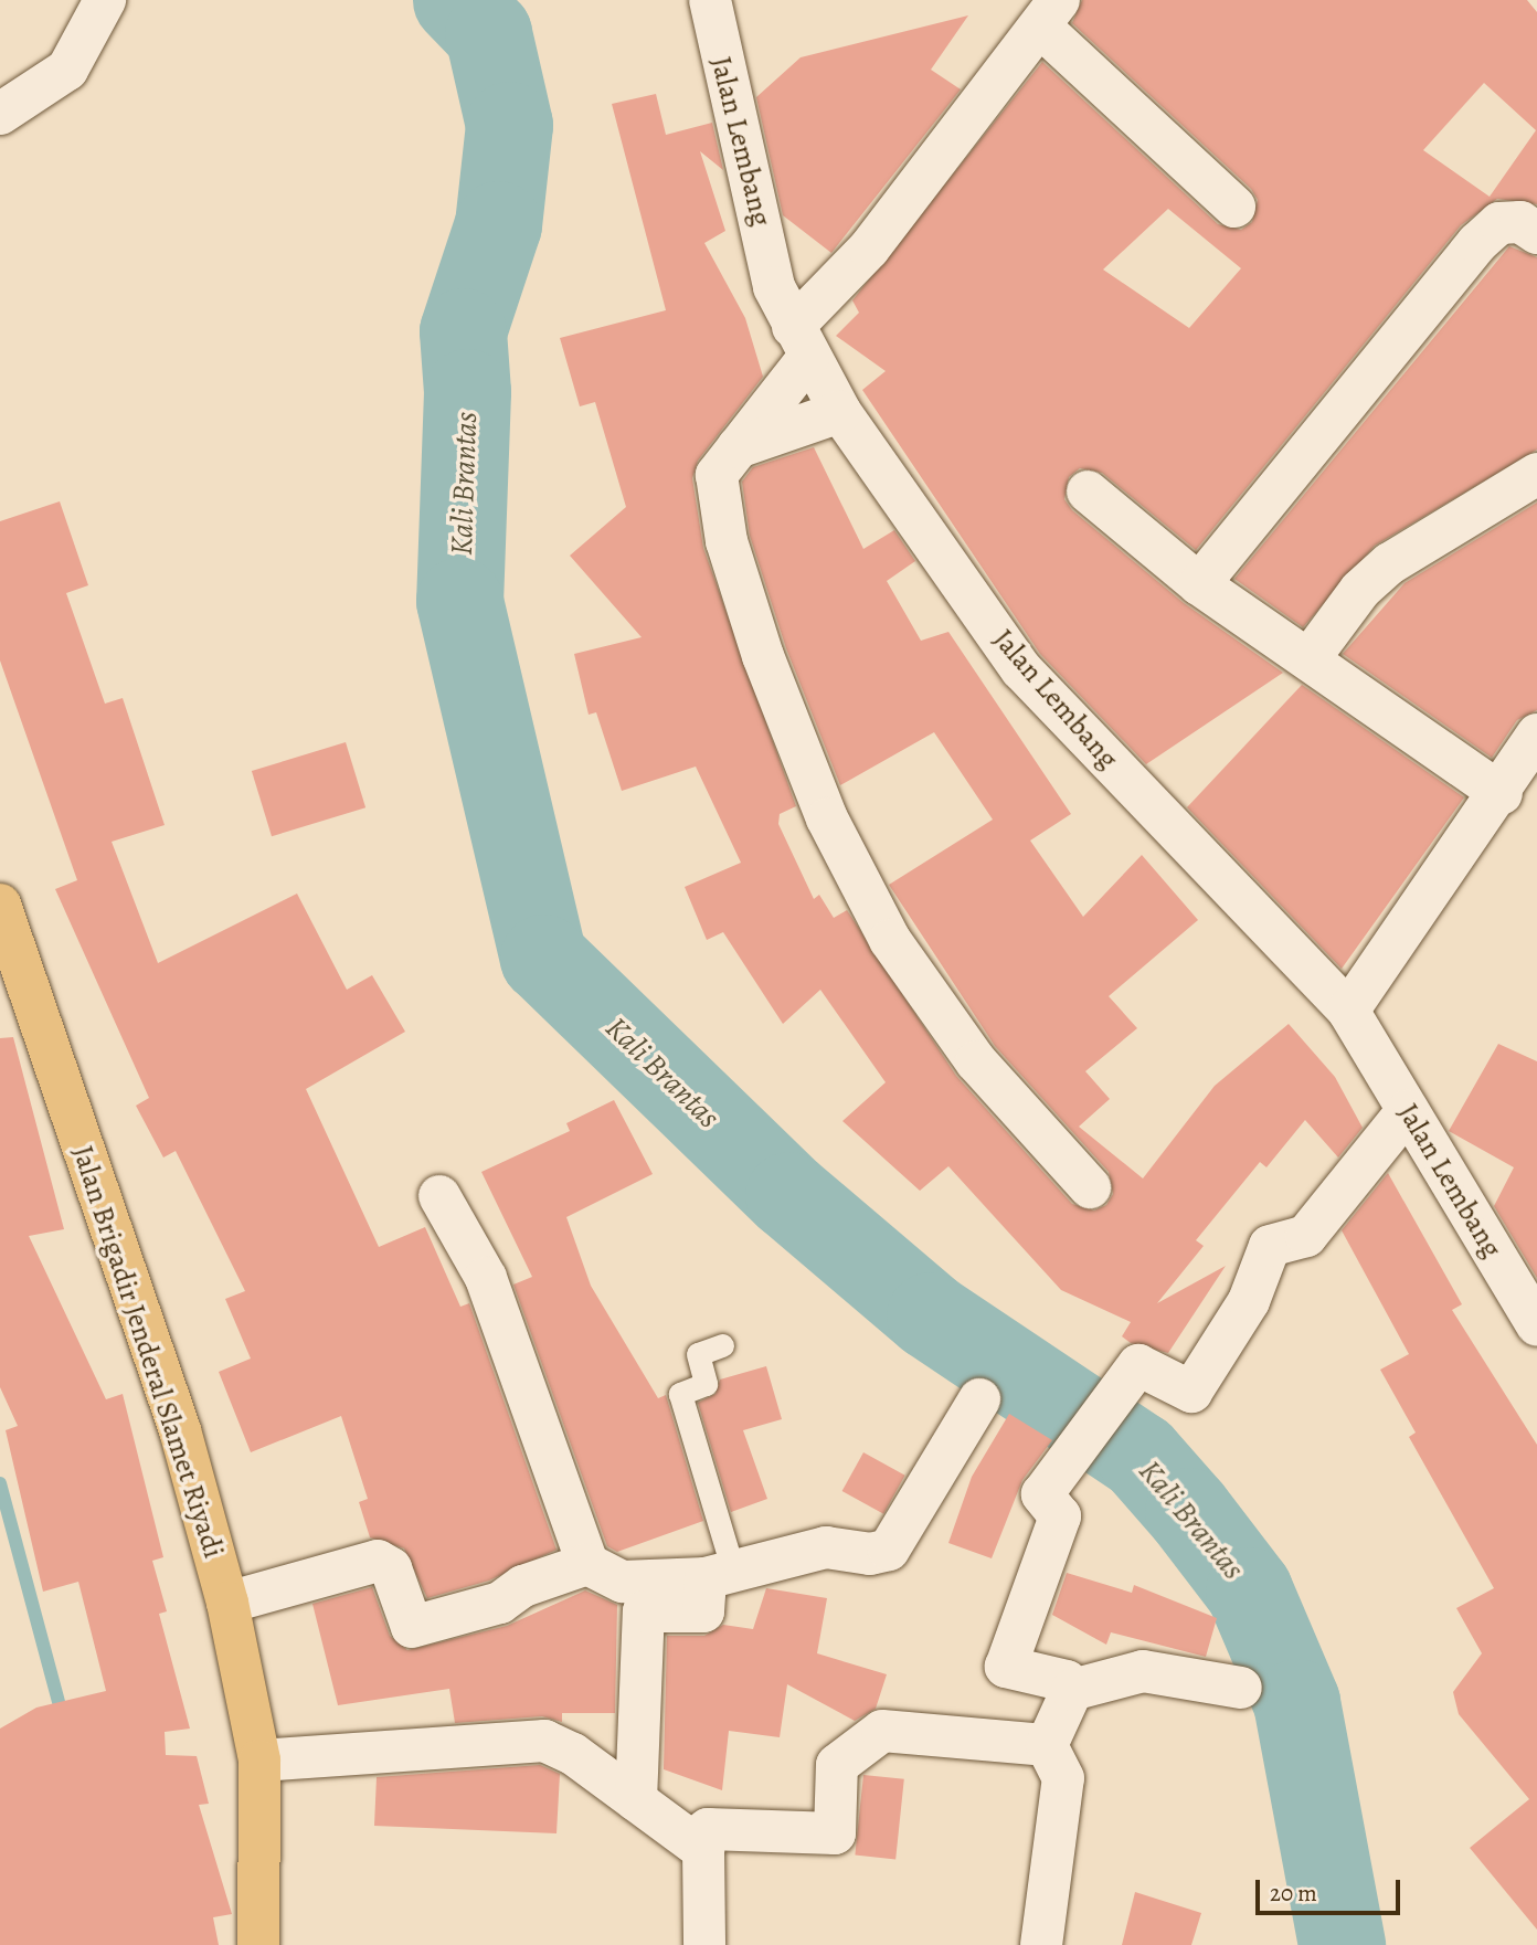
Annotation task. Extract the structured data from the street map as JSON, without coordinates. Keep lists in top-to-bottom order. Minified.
{"streets":{"main road":["Jalan Brigadir Jenderal Slamet Riyadi"],"street":["Jalan Lembang"]},"water":["Kali Brantas"],"scale_bar":"20 m"}
